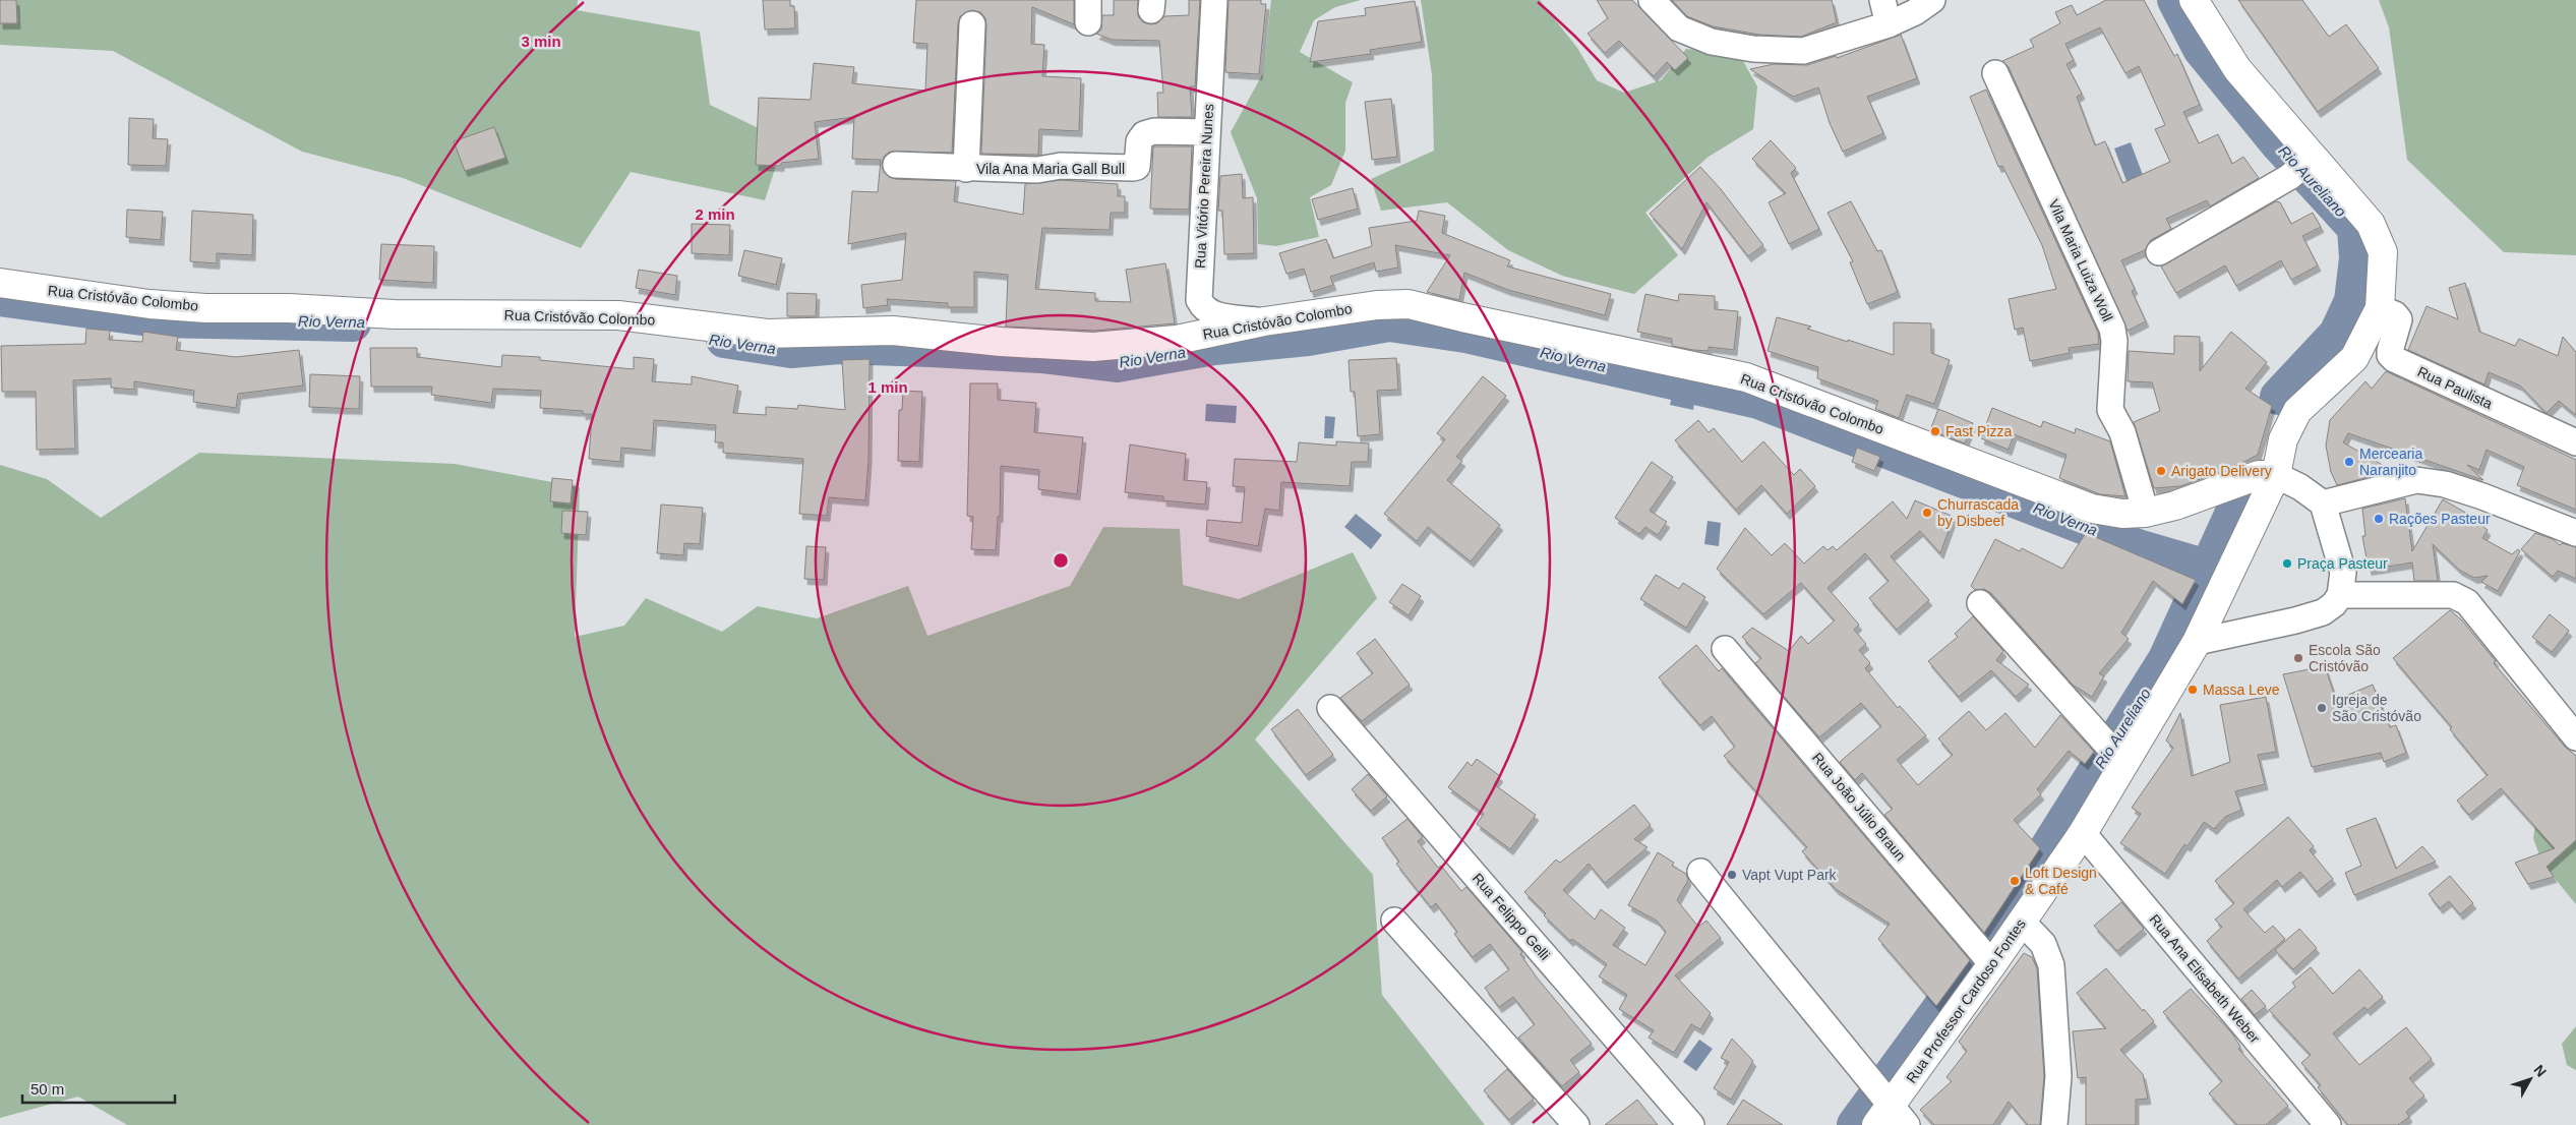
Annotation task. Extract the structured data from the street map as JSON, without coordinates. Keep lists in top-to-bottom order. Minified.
{"streets":{"main road":["Rua Cristóvão Colombo","Rua Professor Cardoso Fontes"],"street":["Vila Ana Maria Gall Bull","Rua Vitório Pereira Nunes","Vila Maria Luiza Woll","Rua Paulista","Rua João Júlio Braun","Rua Felippo Gelli","Rua Ana Elisabeth Weber"]},"crossings":[["Vila Ana Maria Gall Bull","Rua Vitório Pereira Nunes"],["Rua Vitório Pereira Nunes","Rua Cristóvão Colombo"],["Vila Maria Luiza Woll","Rua Cristóvão Colombo"],["Rua João Júlio Braun","Rua Professor Cardoso Fontes"],["Rua Ana Elisabeth Weber","Rua Professor Cardoso Fontes"]],"water":["Rio Aureliano","Rio Verna"],"places":["Fast Pizza","Mercearia Naranjito","Arigato Delivery","Churrascada by Disbeef","Rações Pasteur","Praça Pasteur","Escola São Cristóvão","Massa Leve","Igreja de São Cristóvão","Vapt Vupt Park","Loft Design & Café"],"scale_bar":"50 m","north":"top right","rings":["3 min","2 min","1 min"]}
